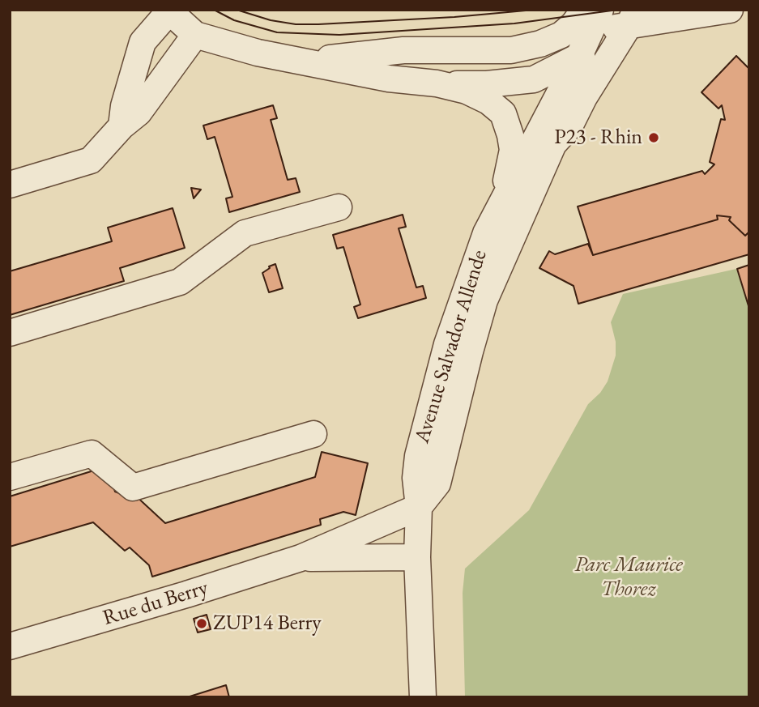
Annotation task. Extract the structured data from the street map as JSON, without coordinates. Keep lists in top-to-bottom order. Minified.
{"streets":{"street":["Avenue Salvador Allende","Rue du Berry"]},"crossings":[["Avenue Salvador Allende","Rue du Berry"]],"parks":["Parc Maurice Thorez"],"places":["P23 - Rhin","ZUP14 Berry"]}
